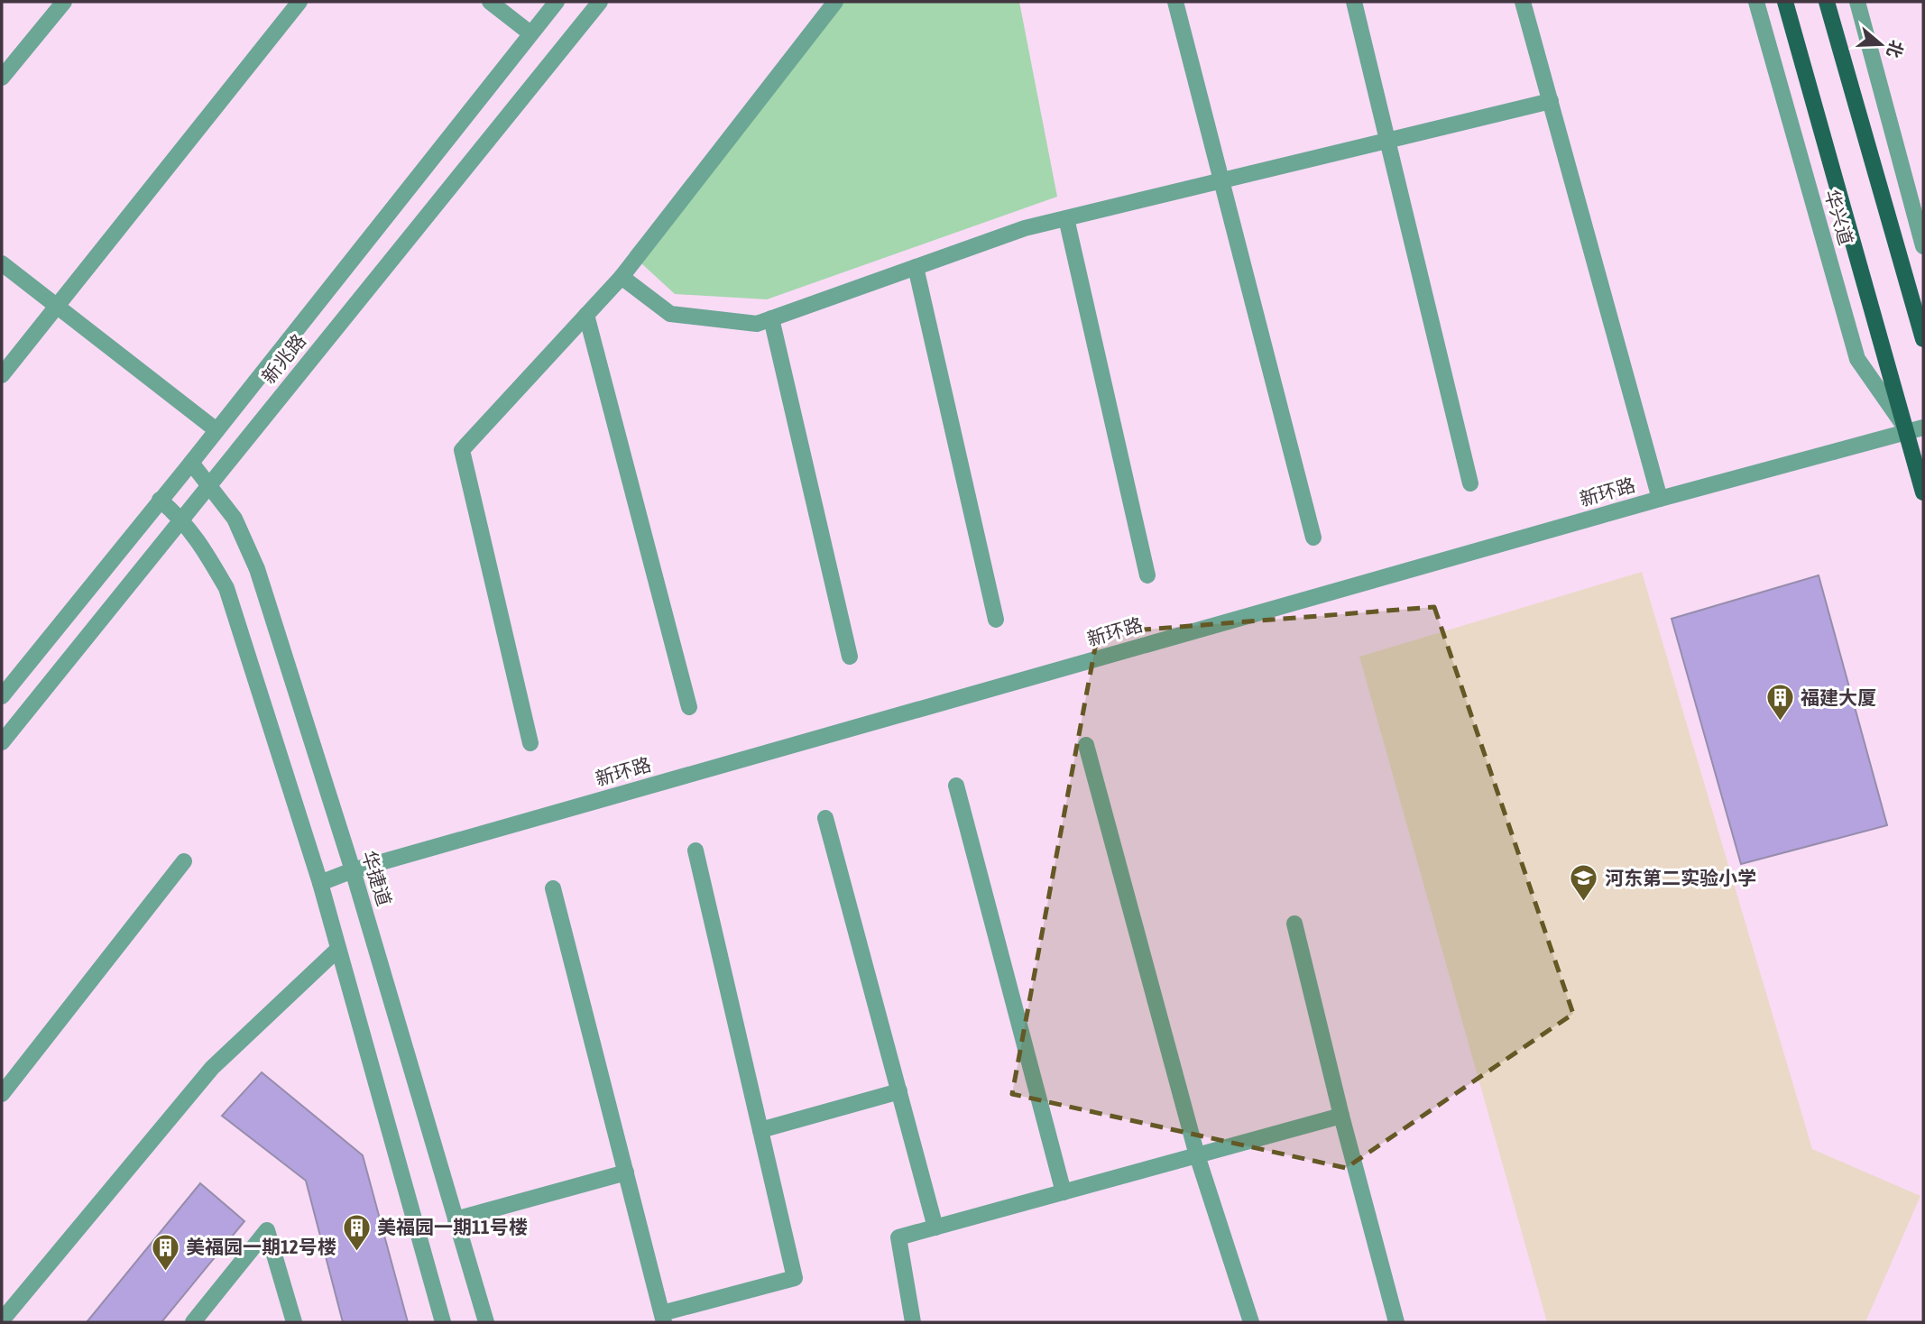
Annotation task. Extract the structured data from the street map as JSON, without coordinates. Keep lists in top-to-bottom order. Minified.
{"streets":{"main road":["华兴道"],"street":["新兆路","新环路","华捷道"]},"crossings":[["华兴道","新环路"],["新兆路","华捷道"],["新环路","华捷道"]],"places":{"building":["福建大厦","美福园一期11号楼","美福园一期12号楼"],"school or university":["河东第二实验小学"]},"north":"right"}
